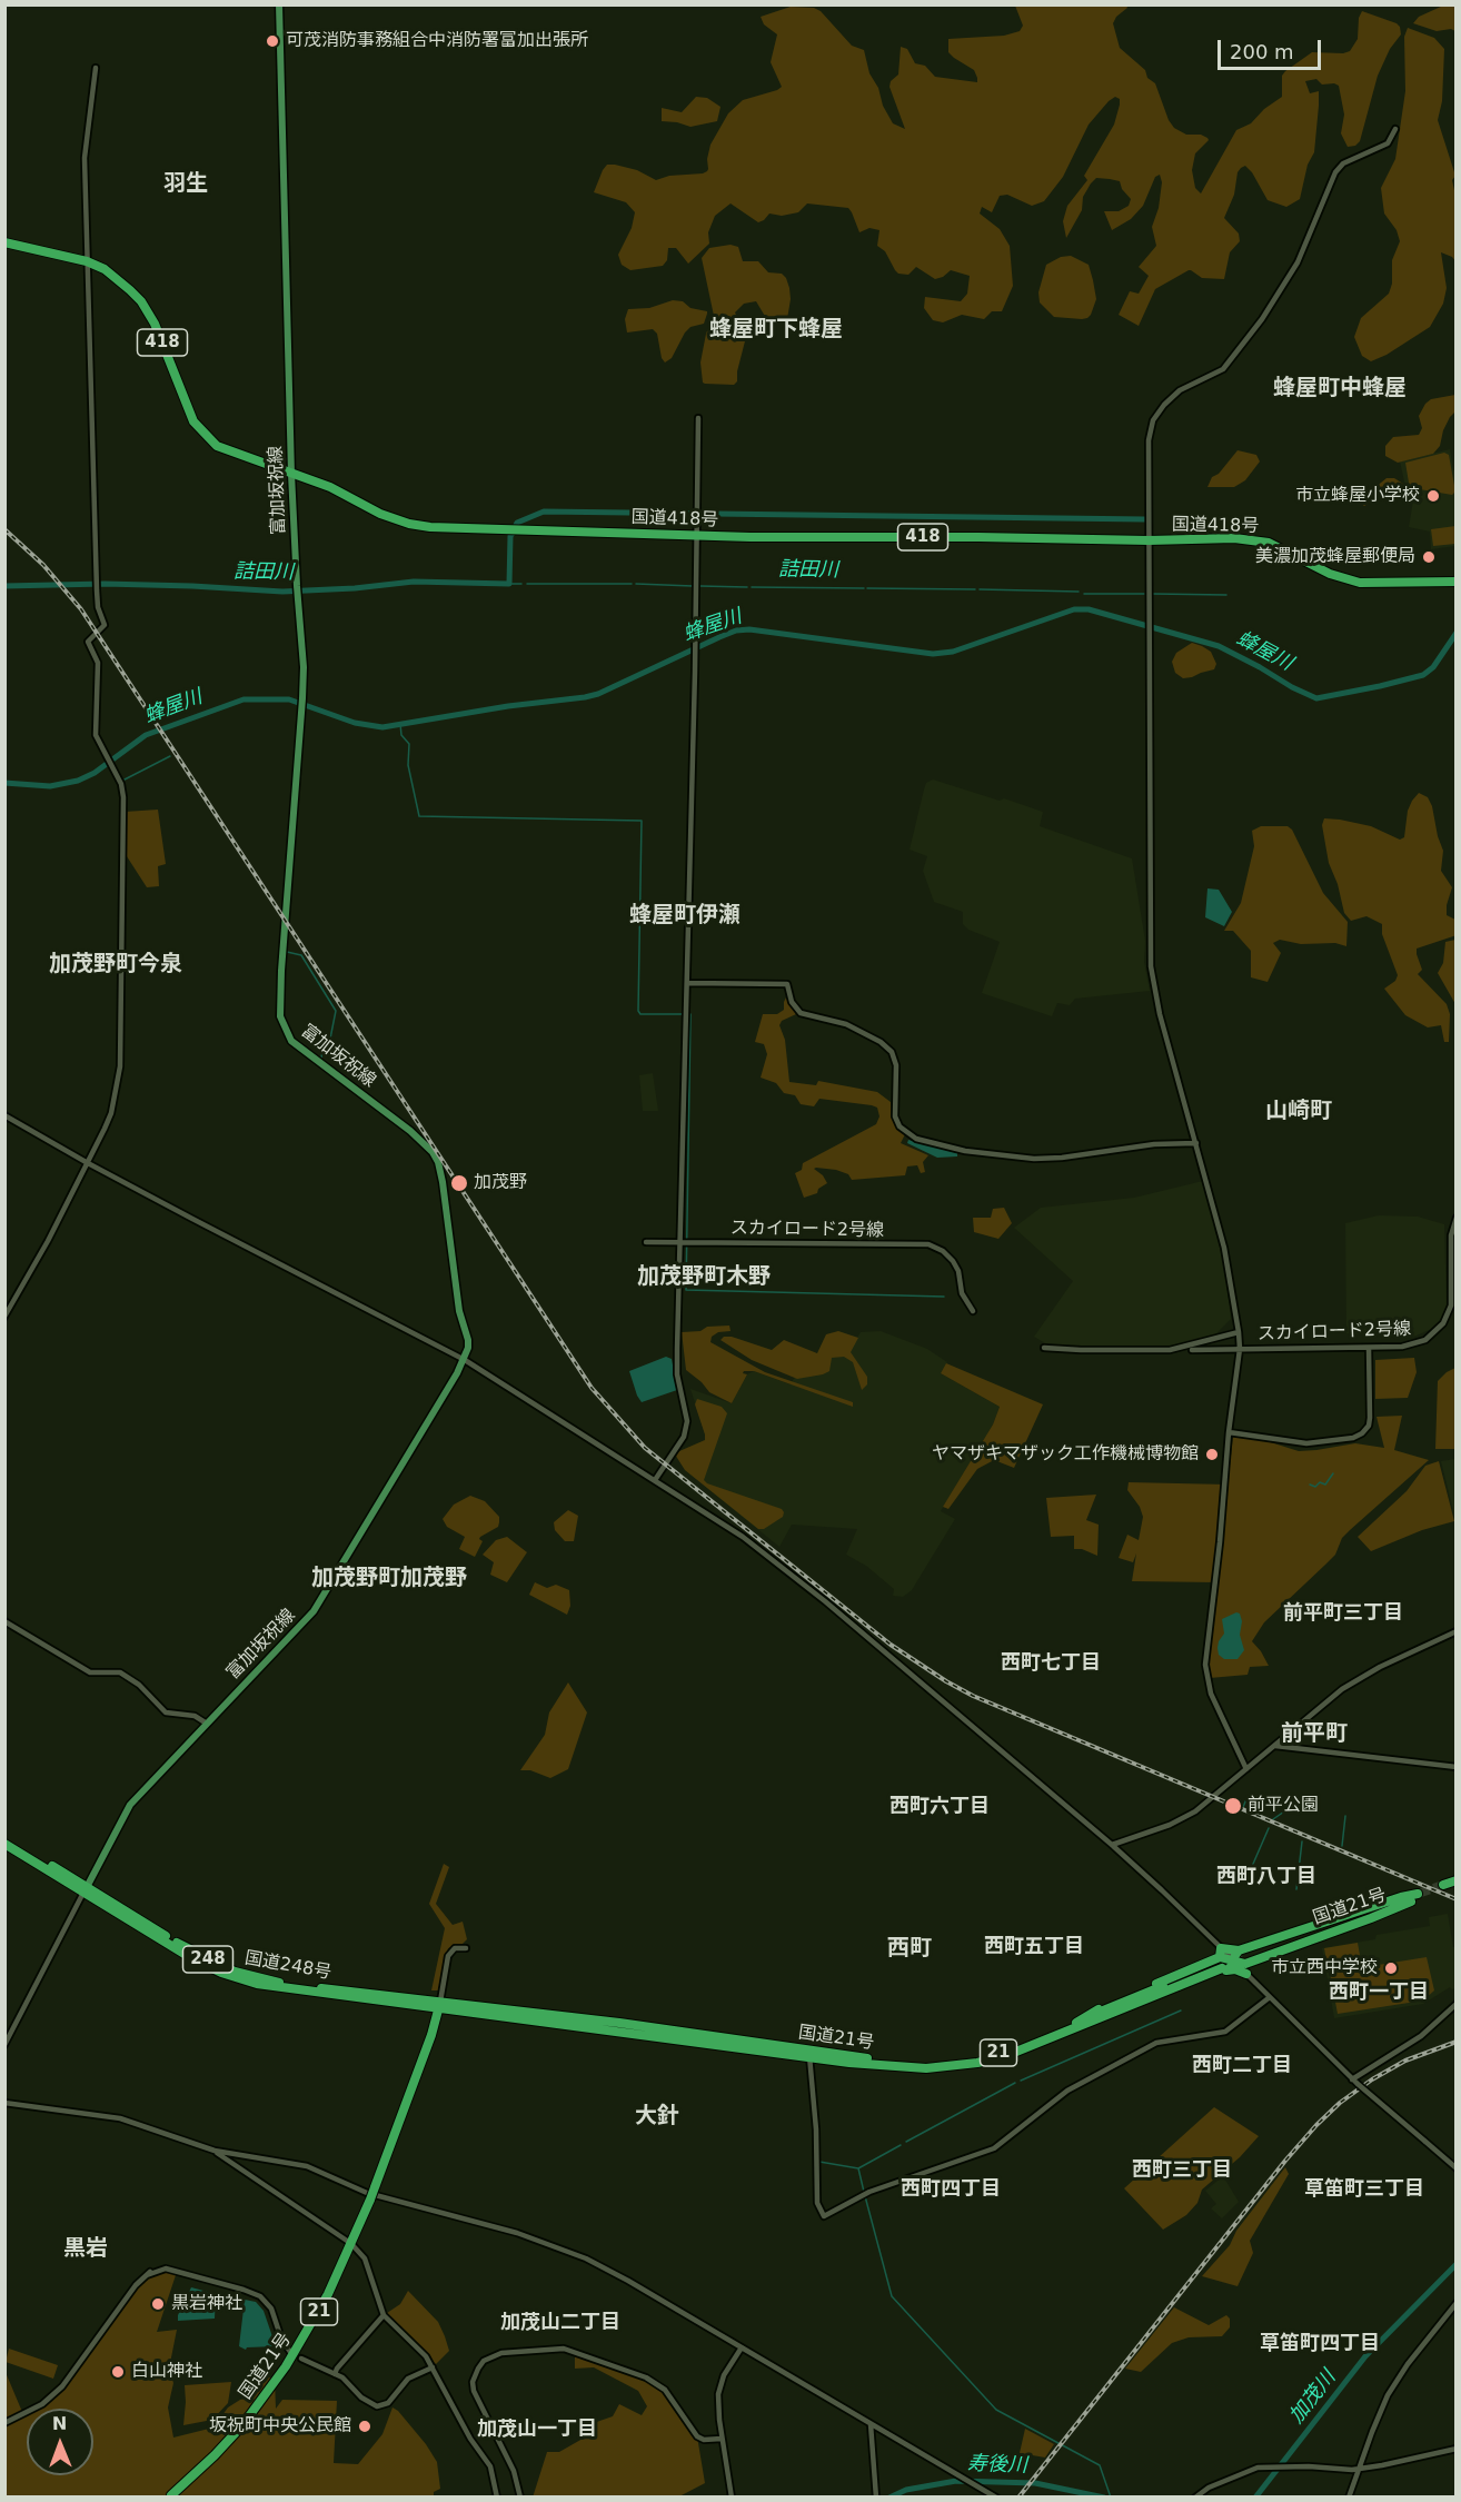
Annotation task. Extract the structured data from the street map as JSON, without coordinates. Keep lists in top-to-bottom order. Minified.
{"streets":{"highway":["418","国道418号","国道21号","248","国道248号","21"],"main road":["富加坂祝線"],"street":["スカイロード2号線"]},"crossings":[["富加坂祝線","国道418号"],["富加坂祝線","国道248号"],["国道21号","国道248号"]],"districts":["羽生","蜂屋町下蜂屋","蜂屋町中蜂屋","蜂屋町伊瀬","加茂野町今泉","山崎町","加茂野町木野","加茂野町加茂野","前平町三丁目","西町七丁目","前平町","西町六丁目","西町八丁目","西町五丁目","西町","西町一丁目","西町二丁目","大針","西町三丁目","西町四丁目","草笛町三丁目","黒岩","加茂山二丁目","草笛町四丁目","加茂山一丁目"],"water":["詰田川","蜂屋川","加茂川","寿後川"],"places":["可茂消防事務組合中消防署富加出張所","市立蜂屋小学校","美濃加茂蜂屋郵便局","加茂野","ヤマザキマザック工作機械博物館","前平公園","市立西中学校","黒岩神社","白山神社","坂祝町中央公民館"],"scale_bar":"200 m","north":"top"}
